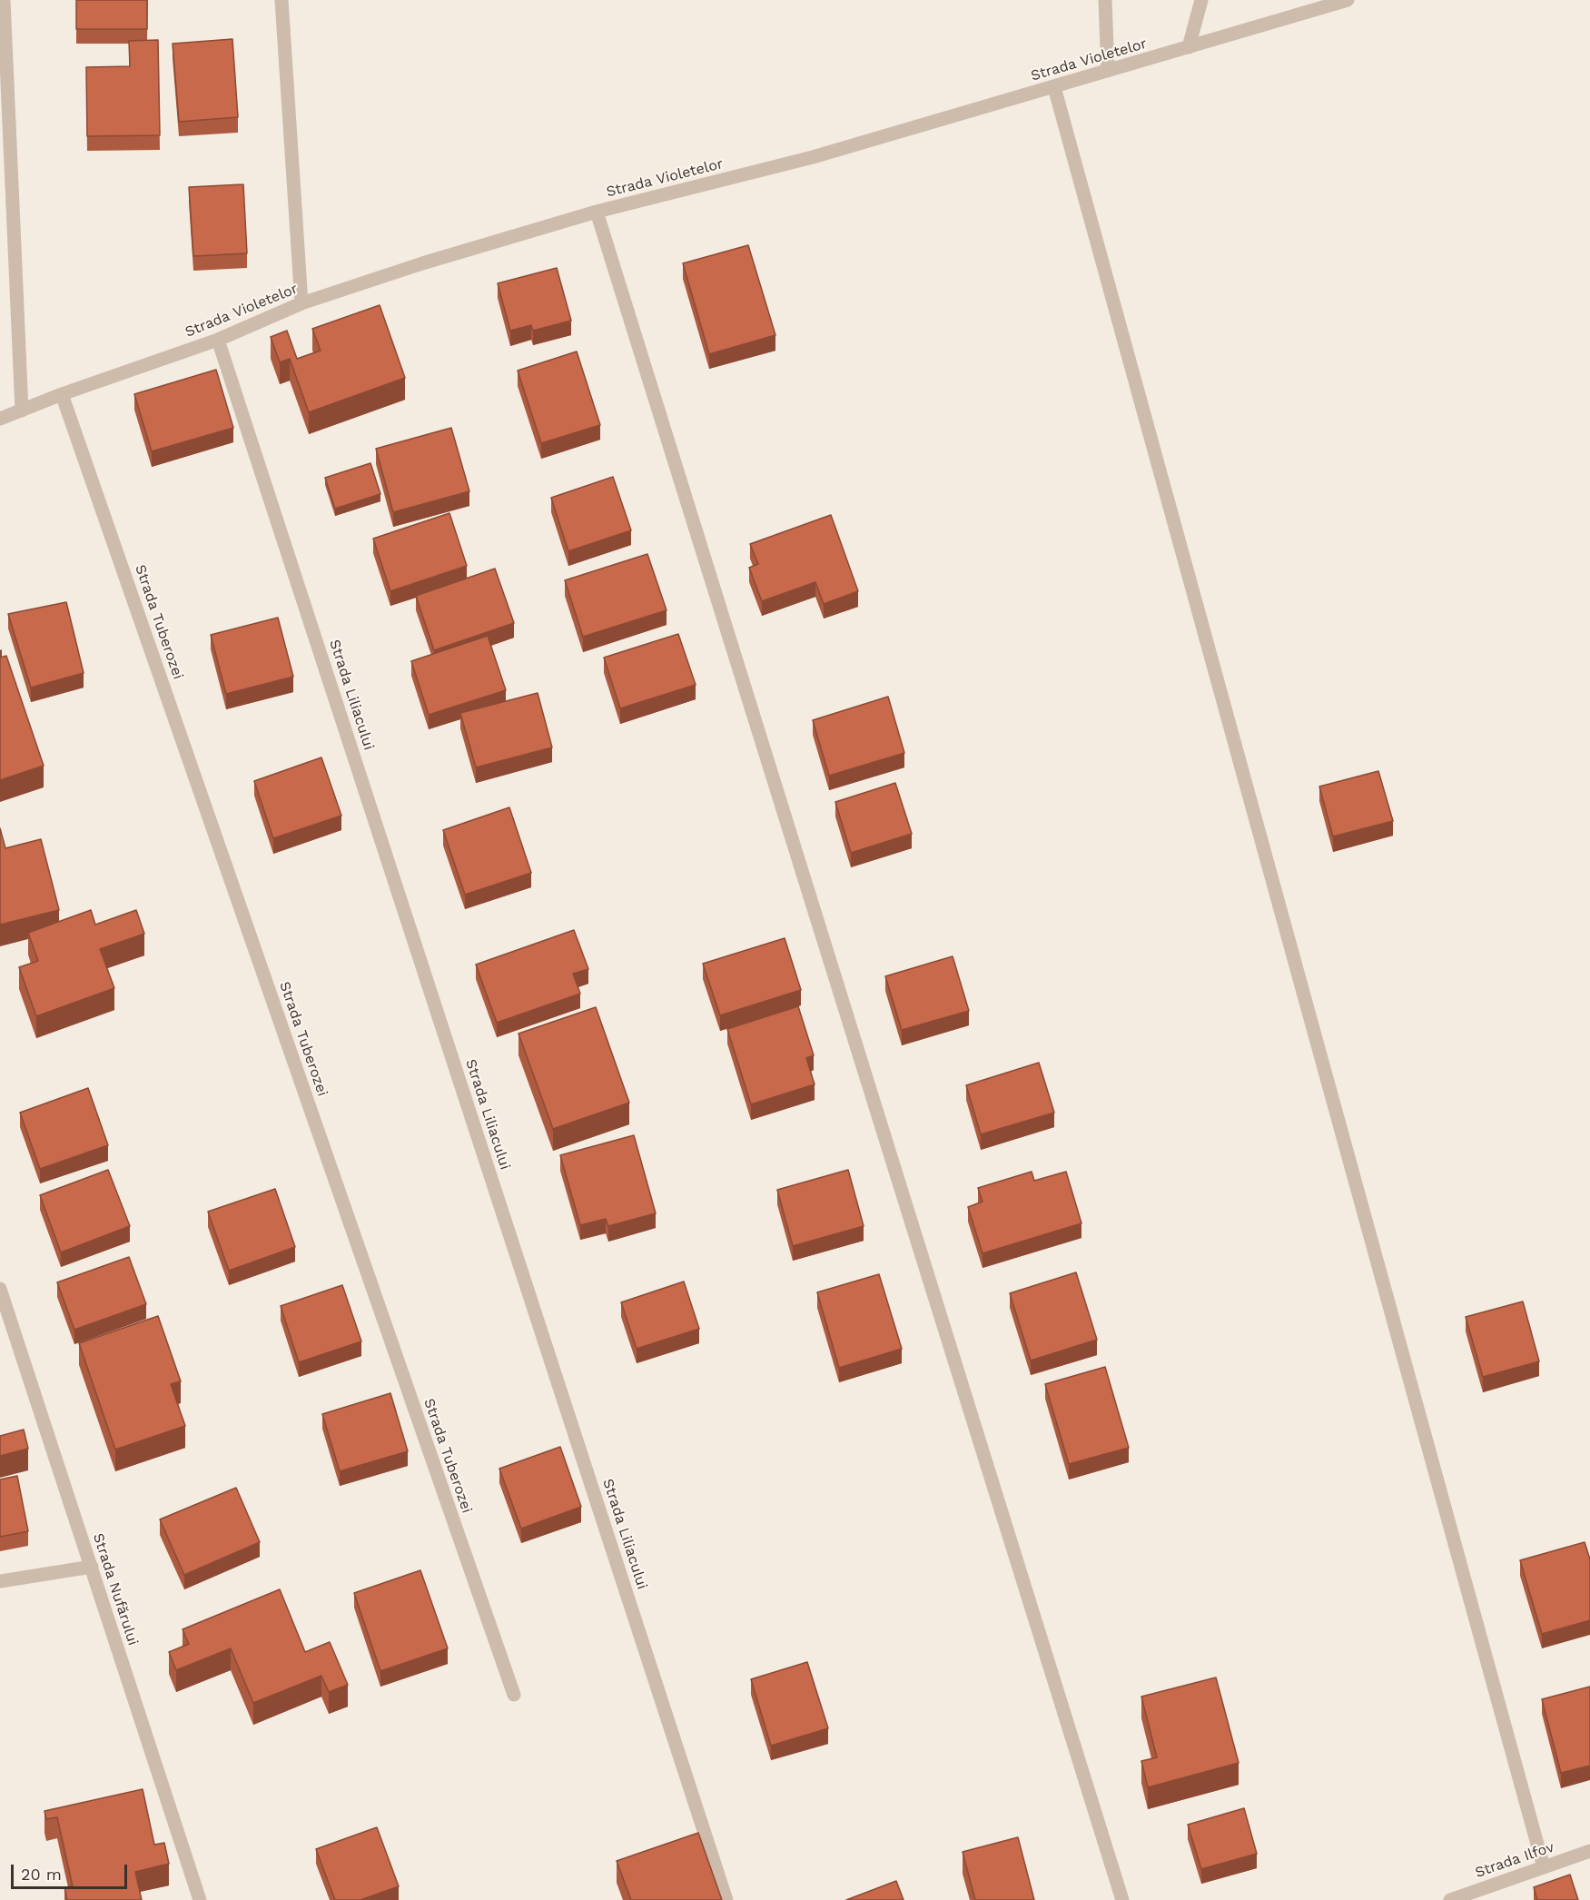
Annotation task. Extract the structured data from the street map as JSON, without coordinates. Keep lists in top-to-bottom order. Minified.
{"streets":{"street":["Strada Violetelor","Strada Tuberozei","Strada Liliacului","Strada Nufărului","Strada Ilfov"]},"crossings":[["Strada Violetelor","Strada Tuberozei"],["Strada Violetelor","Strada Liliacului"]],"scale_bar":"20 m"}
